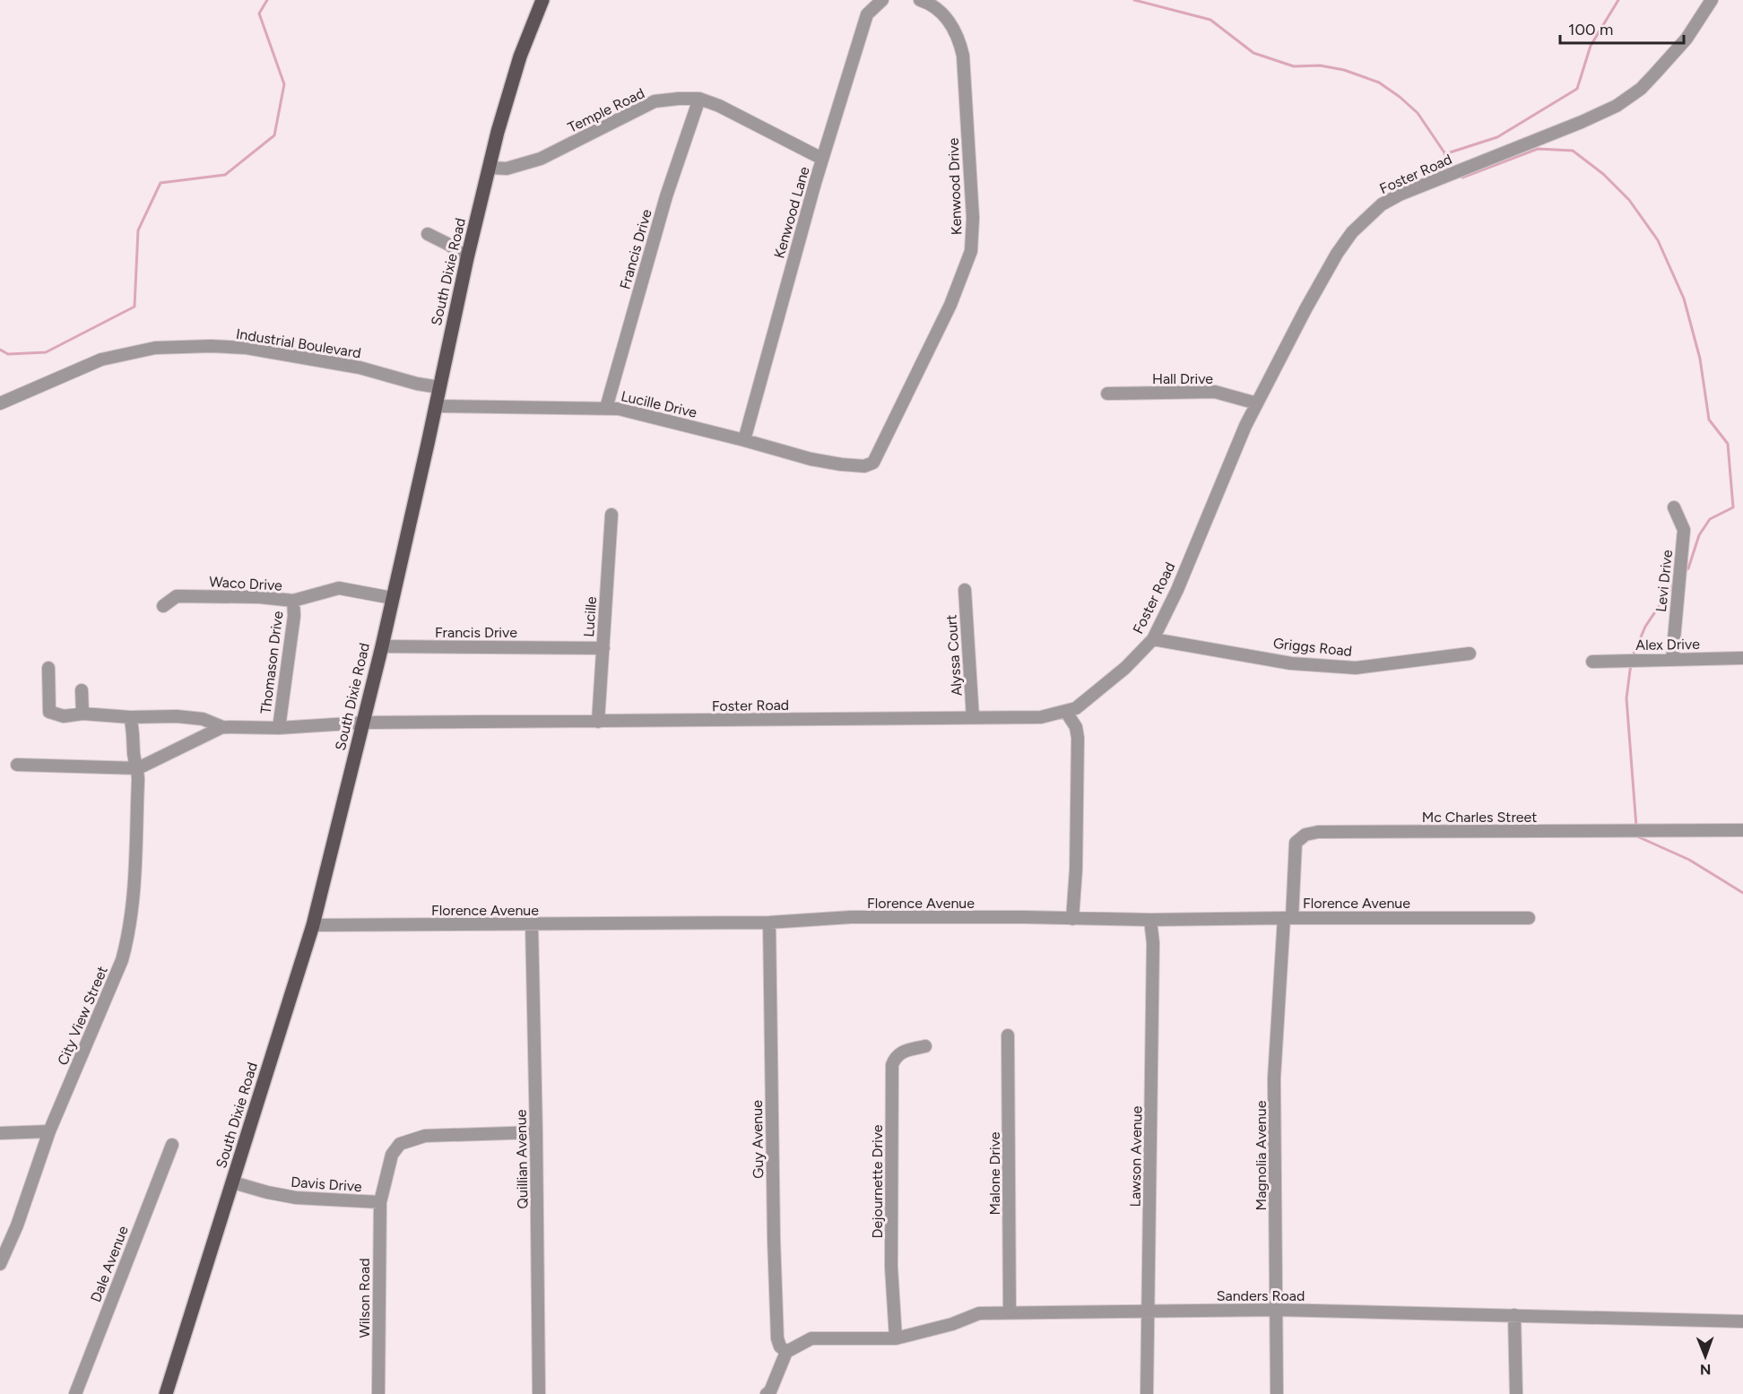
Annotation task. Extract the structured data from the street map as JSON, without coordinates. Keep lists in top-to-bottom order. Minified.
{"streets":{"main road":["South Dixie Road"],"street":["Temple Road","Foster Road","Kenwood Drive","Kenwood Lane","Francis Drive","Industrial Boulevard","Hall Drive","Lucille Drive","Levi Drive","Waco Drive","Lucille","Alex Drive","Griggs Road","Alyssa Court","Thomason Drive","Mc Charles Street","Florence Avenue","City View Street","Guy Avenue","Magnolia Avenue","Lawson Avenue","Quillian Avenue","Malone Drive","Dejournette Drive","Davis Drive","Dale Avenue","Sanders Road","Wilson Road"]},"crossings":[["Temple Road","Kenwood Lane"],["Temple Road","Francis Drive"],["Temple Road","South Dixie Road"],["Foster Road","South Dixie Road"],["Foster Road","Hall Drive"],["Foster Road","Lucille"],["Foster Road","Griggs Road"],["Foster Road","Alyssa Court"],["Kenwood Drive","Lucille Drive"],["Kenwood Lane","Lucille Drive"],["Francis Drive","South Dixie Road"],["Francis Drive","Lucille Drive"],["Francis Drive","Lucille"],["South Dixie Road","Industrial Boulevard"],["South Dixie Road","Lucille Drive"],["South Dixie Road","Waco Drive"],["South Dixie Road","Florence Avenue"],["South Dixie Road","Davis Drive"],["Levi Drive","Alex Drive"],["Waco Drive","Thomason Drive"],["Mc Charles Street","Florence Avenue"],["Mc Charles Street","Magnolia Avenue"],["Florence Avenue","Guy Avenue"],["Florence Avenue","Magnolia Avenue"],["Florence Avenue","Lawson Avenue"],["Florence Avenue","Quillian Avenue"],["Guy Avenue","Sanders Road"],["Magnolia Avenue","Sanders Road"],["Lawson Avenue","Sanders Road"],["Quillian Avenue","Davis Drive"],["Malone Drive","Sanders Road"],["Dejournette Drive","Sanders Road"],["Davis Drive","Wilson Road"]],"scale_bar":"100 m","north":"bottom"}
